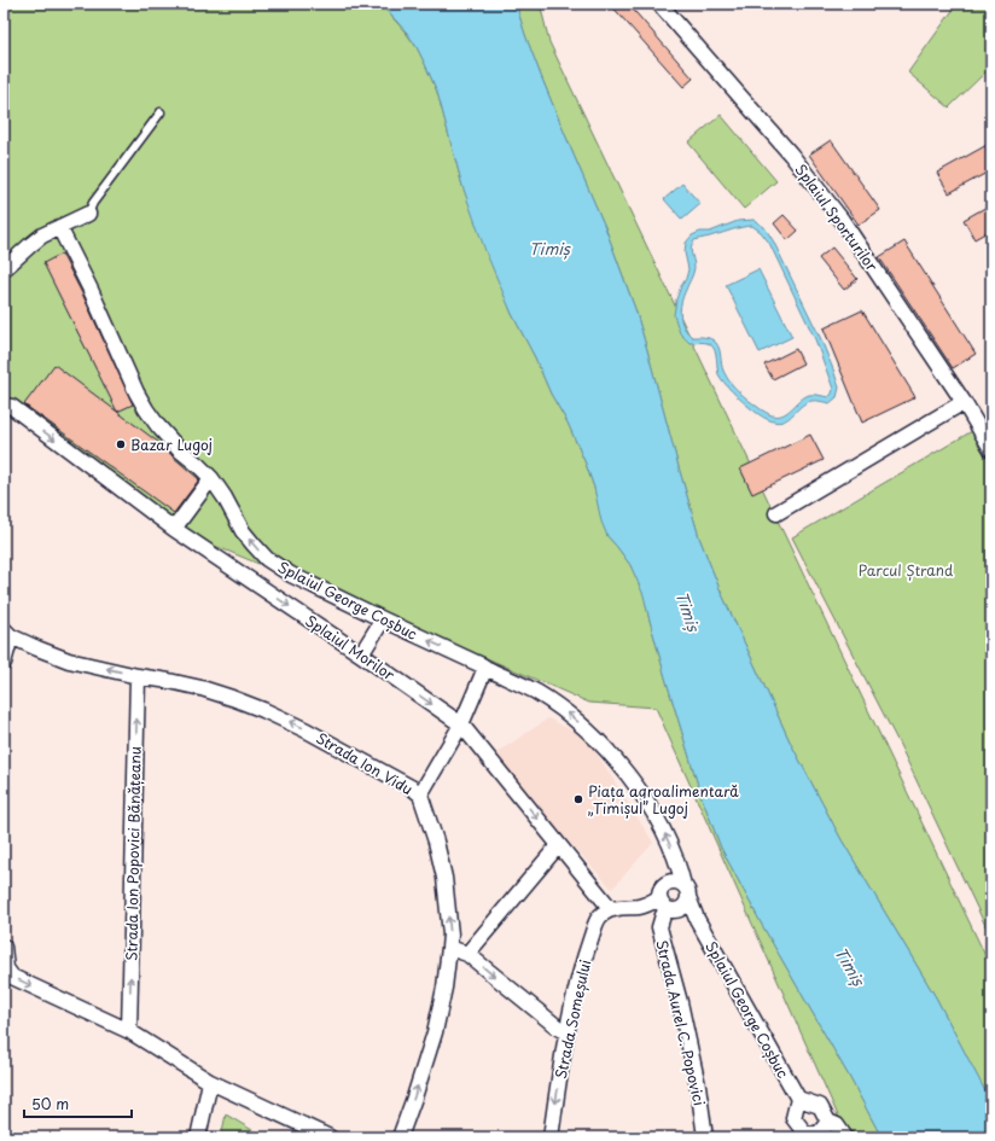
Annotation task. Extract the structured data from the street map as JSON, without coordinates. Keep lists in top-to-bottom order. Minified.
{"streets":{"street":["Splaiul Sporturilor","Splaiul George Coșbuc","Splaiul Morilor","Strada Ion Vidu","Strada Ion Popovici Bănățeanu","Strada Someșului","Strada Aurel C. Popovici"]},"crossings":[["Splaiul George Coșbuc","Strada Aurel C. Popovici"],["Splaiul Morilor","Strada Someșului"],["Strada Ion Vidu","Strada Ion Popovici Bănățeanu"]],"one_way":["Splaiul George Coșbuc","Splaiul Morilor","Strada Ion Popovici Bănățeanu","Strada Someșului"],"water":["Timiș"],"parks":["Parcul Ștrand"],"places":["Bazar Lugoj","Piața agroalimentară „Timișul” Lugoj"],"scale_bar":"50 m"}
